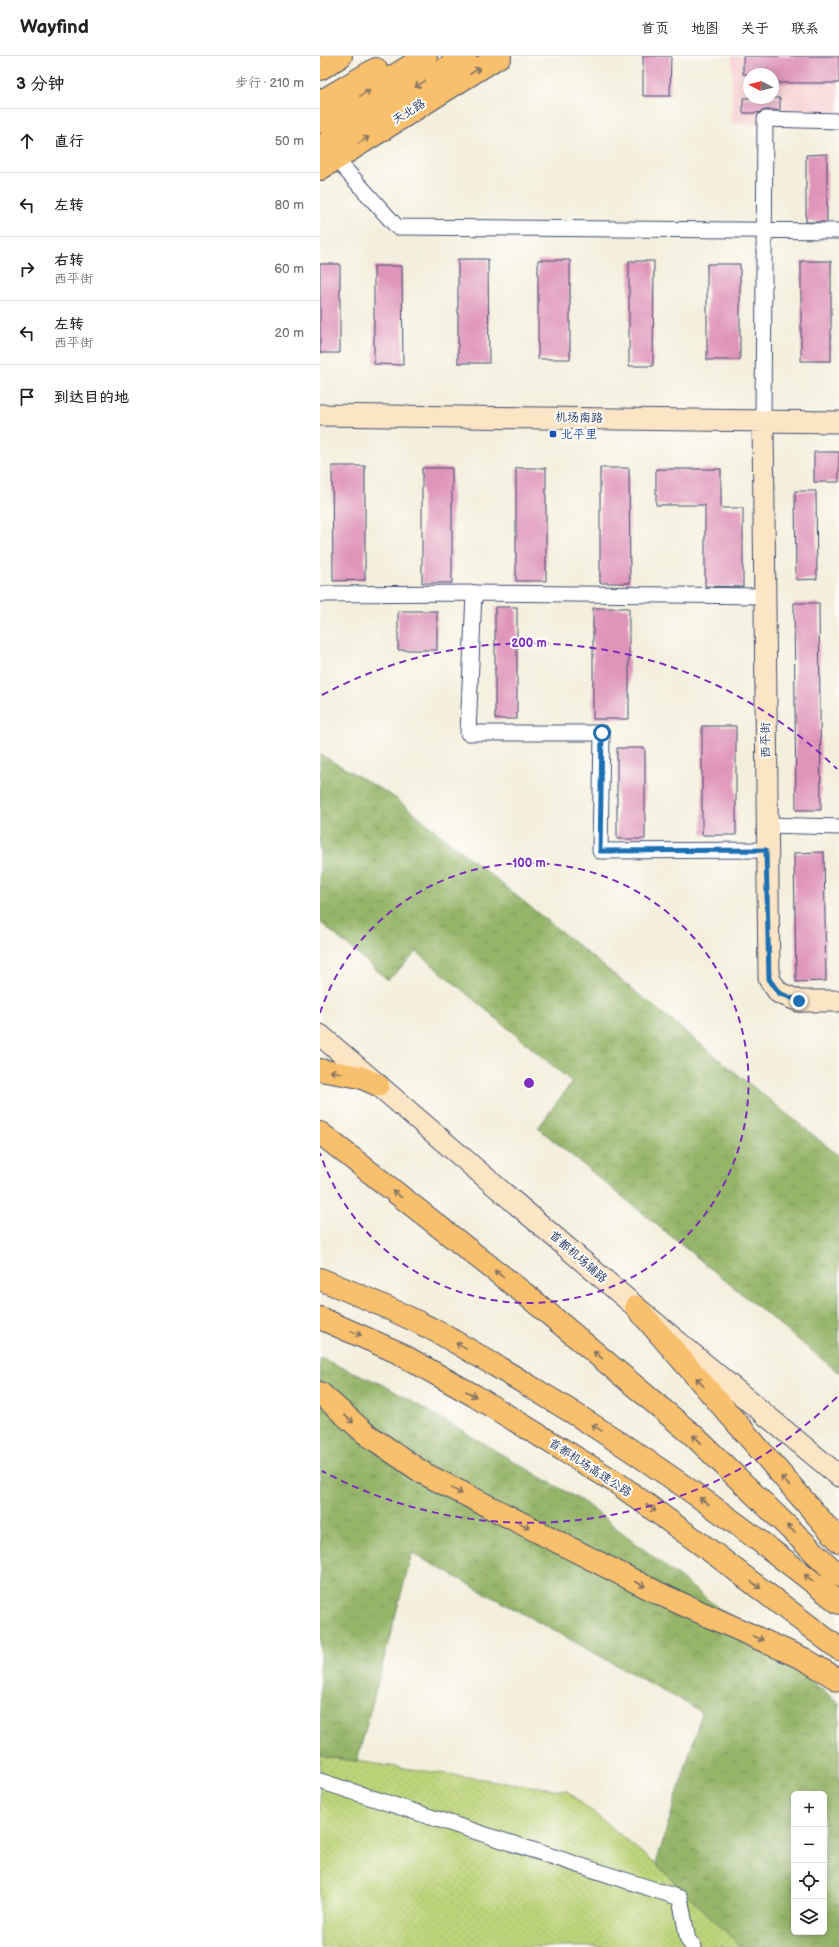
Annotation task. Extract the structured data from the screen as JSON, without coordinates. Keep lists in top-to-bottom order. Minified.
{"streets":{"main road":["天北路","首都机场高速公路"],"street":["机场南路","西平街","首都机场辅路"]},"crossings":[["机场南路","西平街"]],"places":{"transit":["北平里"]},"north":"left","page":{"header":"Wayfind","nav":["首页","地图","关于","联系"],"heading":["3 分钟","步行 · 210 m"],"list":[["直行","50 m"],["左转","80 m"],["右转","西平街","60 m"],["左转","西平街","20 m"],"到达目的地"],"map_buttons":["+","−"]},"rings":["200 m","100 m"]}
